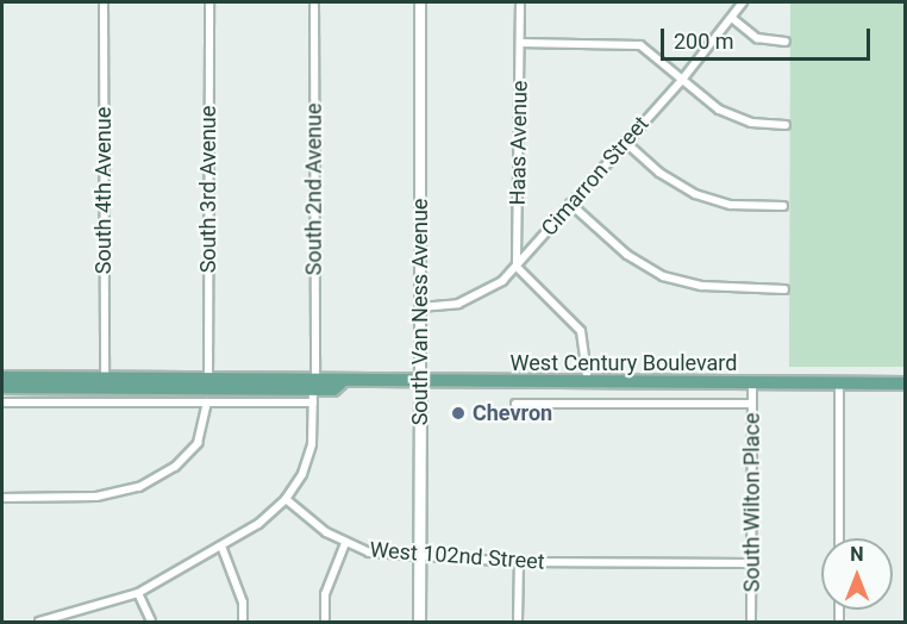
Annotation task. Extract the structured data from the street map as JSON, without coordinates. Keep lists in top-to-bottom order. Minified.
{"streets":{"main road":["South Van Ness Avenue","West Century Boulevard"],"street":["Haas Avenue","Cimarron Street","South 3rd Avenue","South 2nd Avenue","South 4th Avenue","South Wilton Place","West 102nd Street"]},"crossings":[["Haas Avenue","Cimarron Street"],["Cimarron Street","South Van Ness Avenue"],["South 3rd Avenue","West Century Boulevard"],["South 2nd Avenue","West Century Boulevard"],["South 2nd Avenue","West 102nd Street"],["South 4th Avenue","West Century Boulevard"],["South Van Ness Avenue","West Century Boulevard"],["South Van Ness Avenue","West 102nd Street"],["West Century Boulevard","South Wilton Place"],["South Wilton Place","West 102nd Street"]],"places":["Chevron"],"scale_bar":"200 m","north":"top"}
